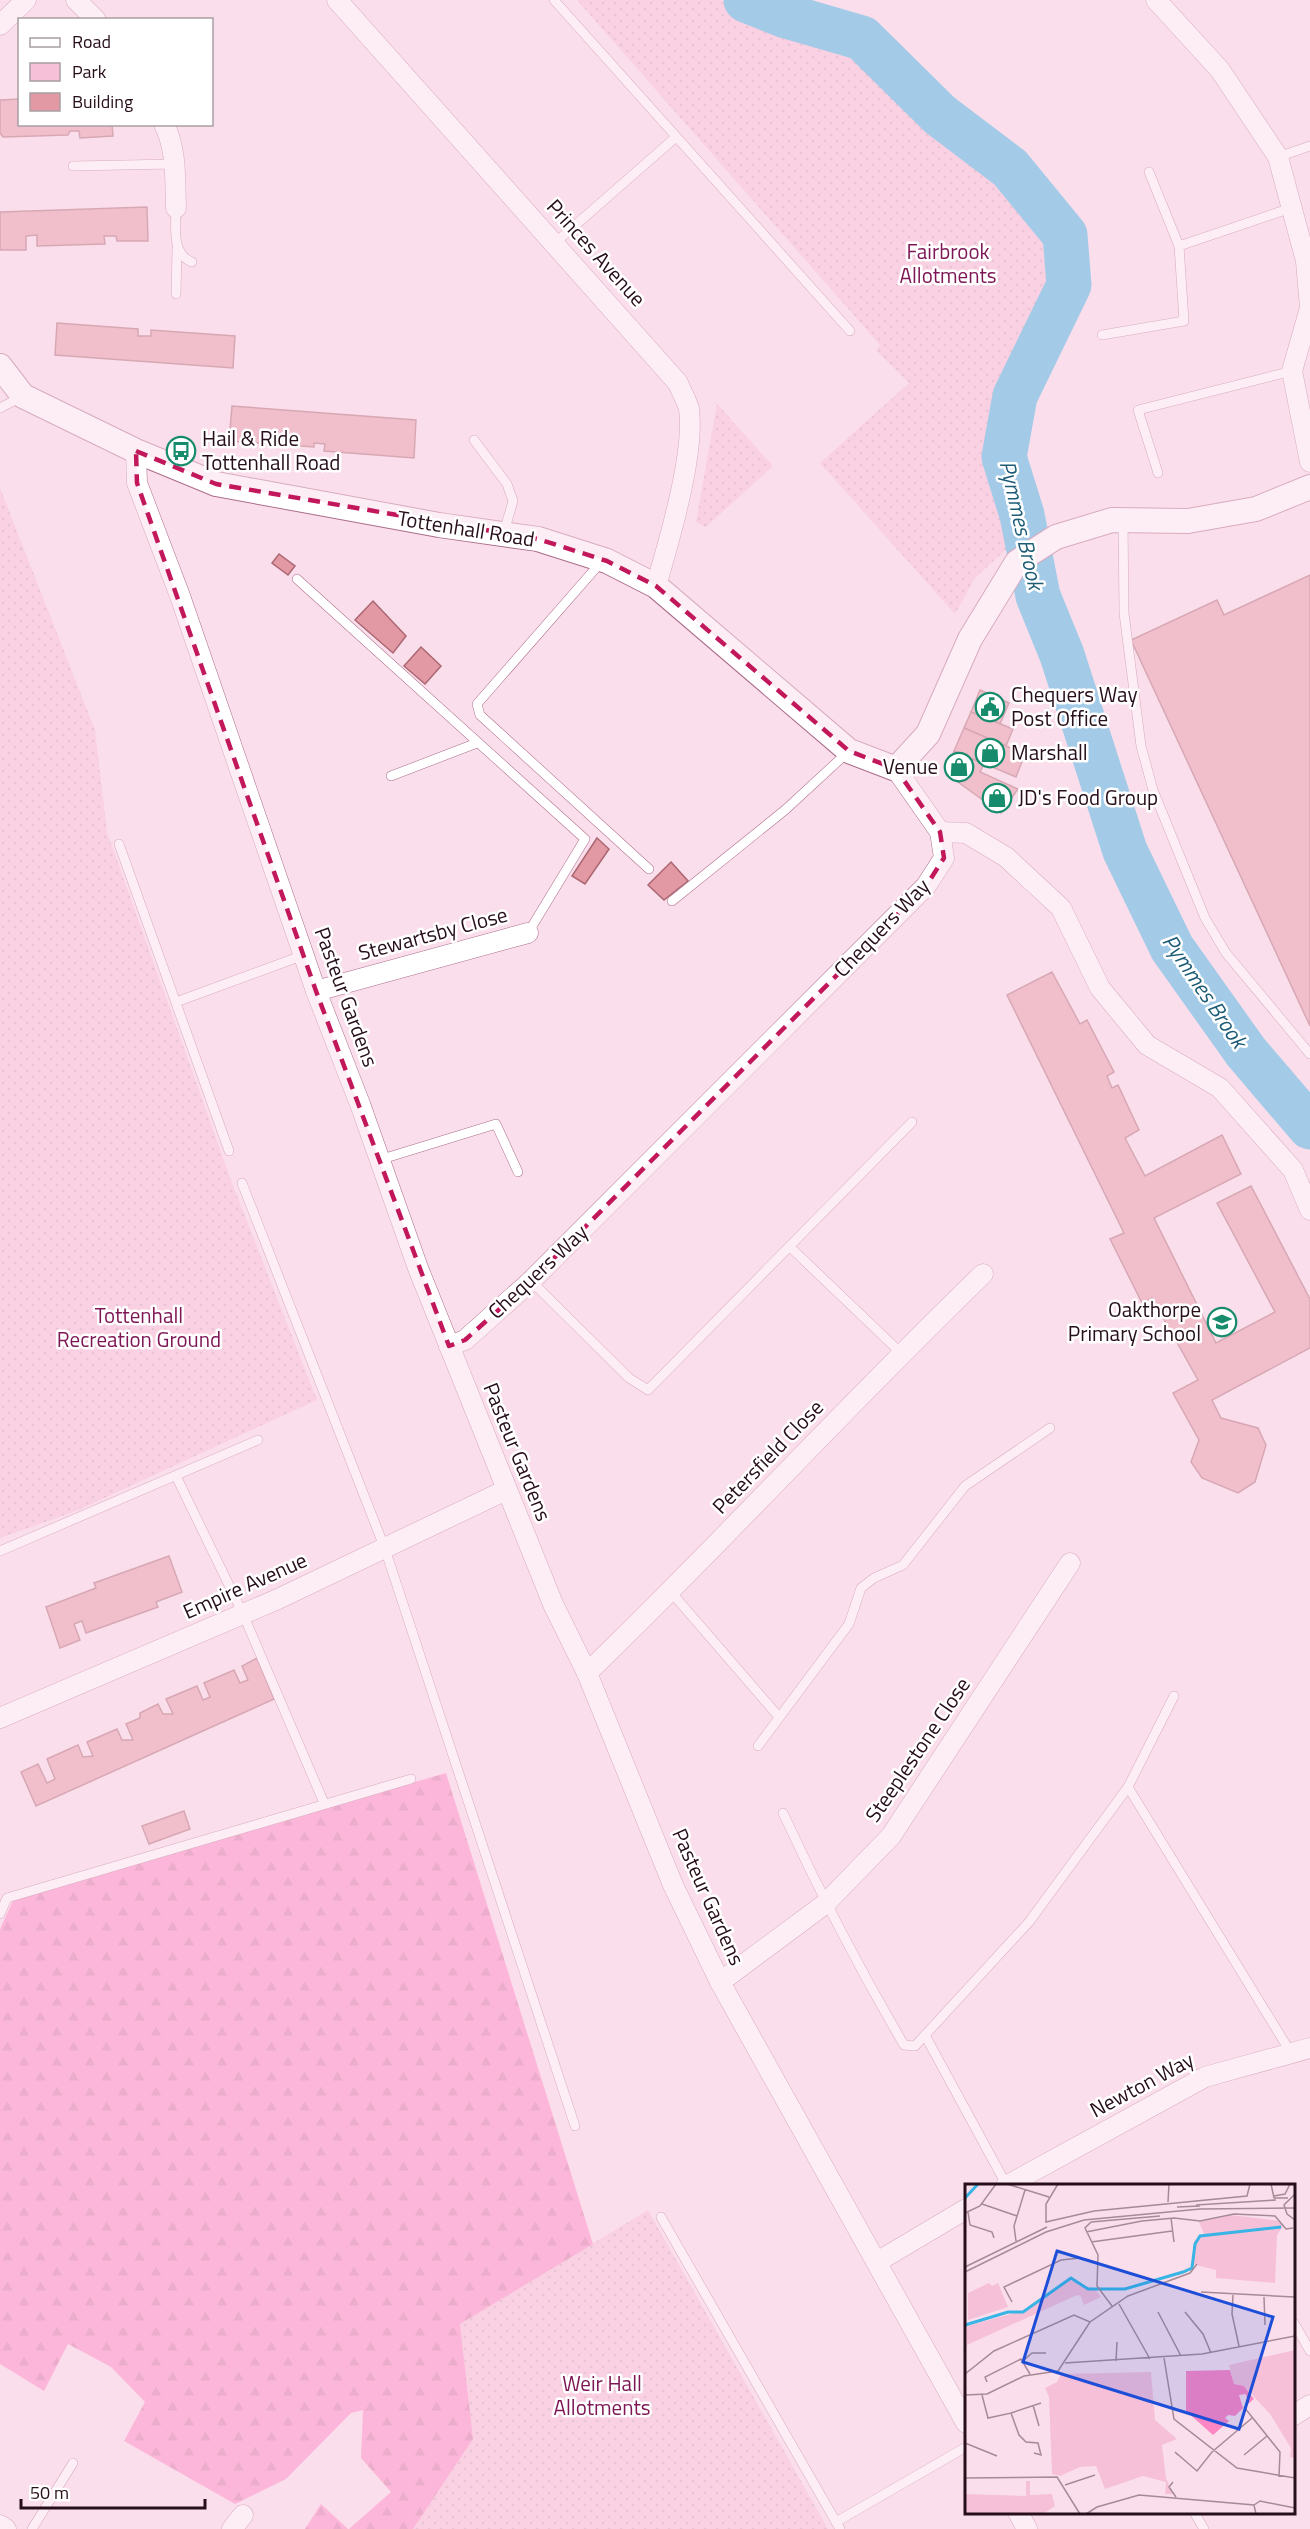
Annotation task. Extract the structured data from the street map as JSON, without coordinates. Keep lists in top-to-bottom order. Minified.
{"streets":{"street":["Princes Avenue","Tottenhall Road","Chequers Way","Stewartsby Close","Pasteur Gardens","Petersfield Close","Empire Avenue","Steeplestone Close","Newton Way"]},"crossings":[["Princes Avenue","Tottenhall Road"],["Tottenhall Road","Pasteur Gardens"],["Chequers Way","Pasteur Gardens"],["Stewartsby Close","Pasteur Gardens"],["Pasteur Gardens","Petersfield Close"],["Pasteur Gardens","Empire Avenue"],["Pasteur Gardens","Steeplestone Close"]],"water":["Pymmes Brook"],"parks":["Fairbrook Allotments","Tottenhall Recreation Ground","Weir Hall Allotments"],"places":{"bus stop":["Hail & Ride Tottenhall Road"],"public building":["Chequers Way Post Office"],"shop":["Marshall","Venue","JD's Food Group"],"school or university":["Oakthorpe Primary School"]},"legend":["Road","Park","Building"],"scale_bar":"50 m"}
